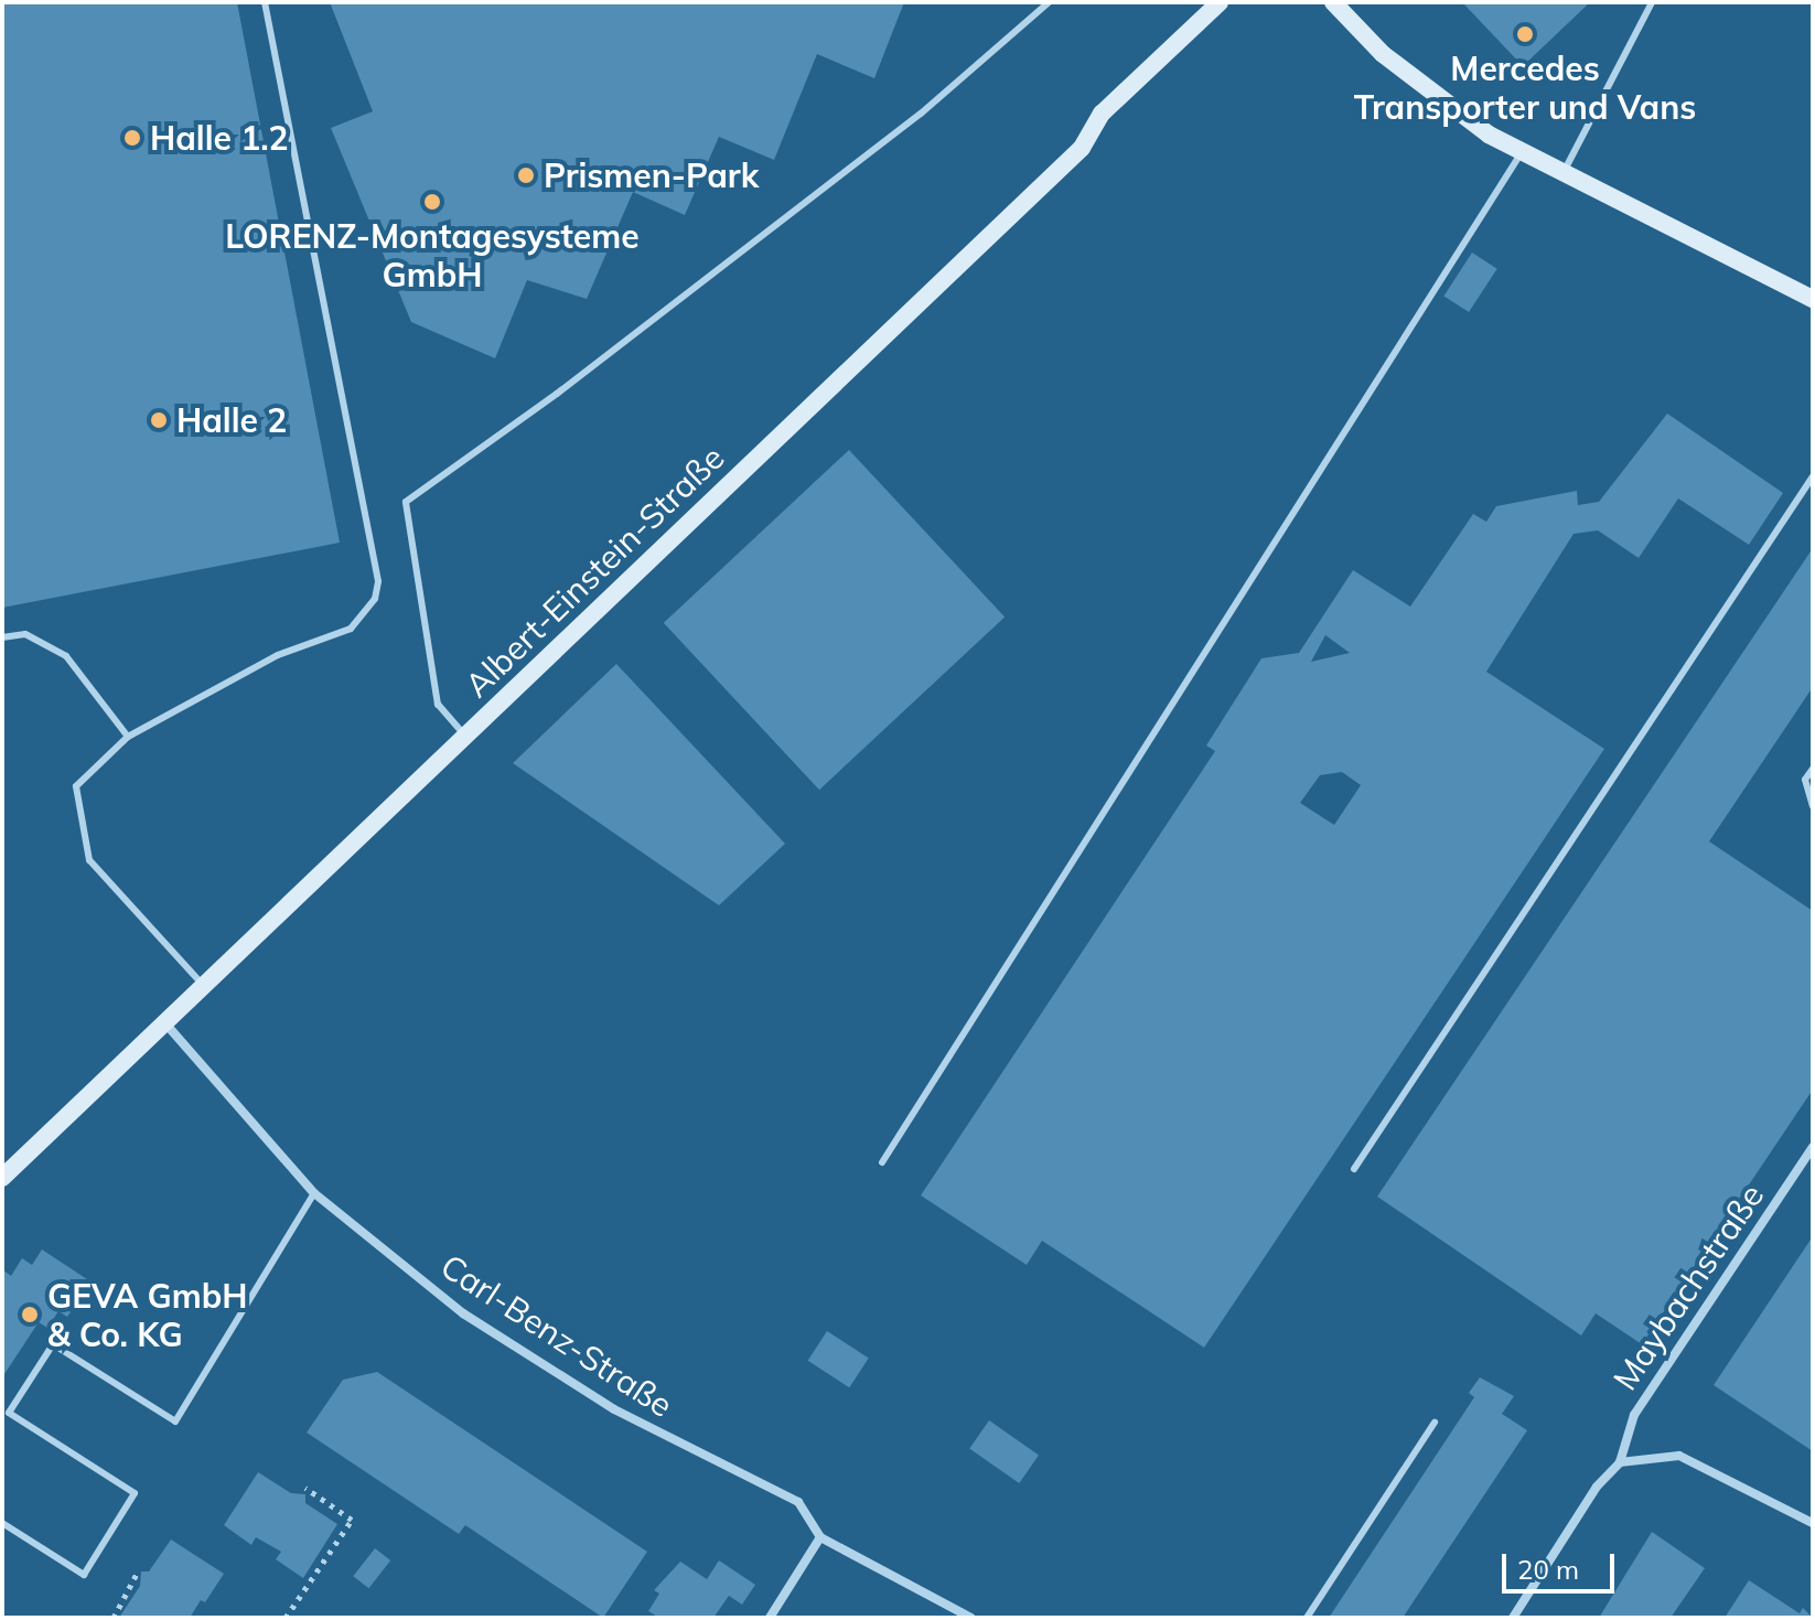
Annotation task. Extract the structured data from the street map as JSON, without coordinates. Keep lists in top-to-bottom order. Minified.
{"streets":{"street":["Albert-Einstein-Straße","Maybachstraße","Carl-Benz-Straße"]},"crossings":[["Albert-Einstein-Straße","Carl-Benz-Straße"]],"places":["Mercedes Transporter und Vans","Halle 1.2","Prismen-Park","LORENZ-Montagesysteme GmbH","Halle 2","GEVA GmbH & Co. KG"],"scale_bar":"20 m"}
